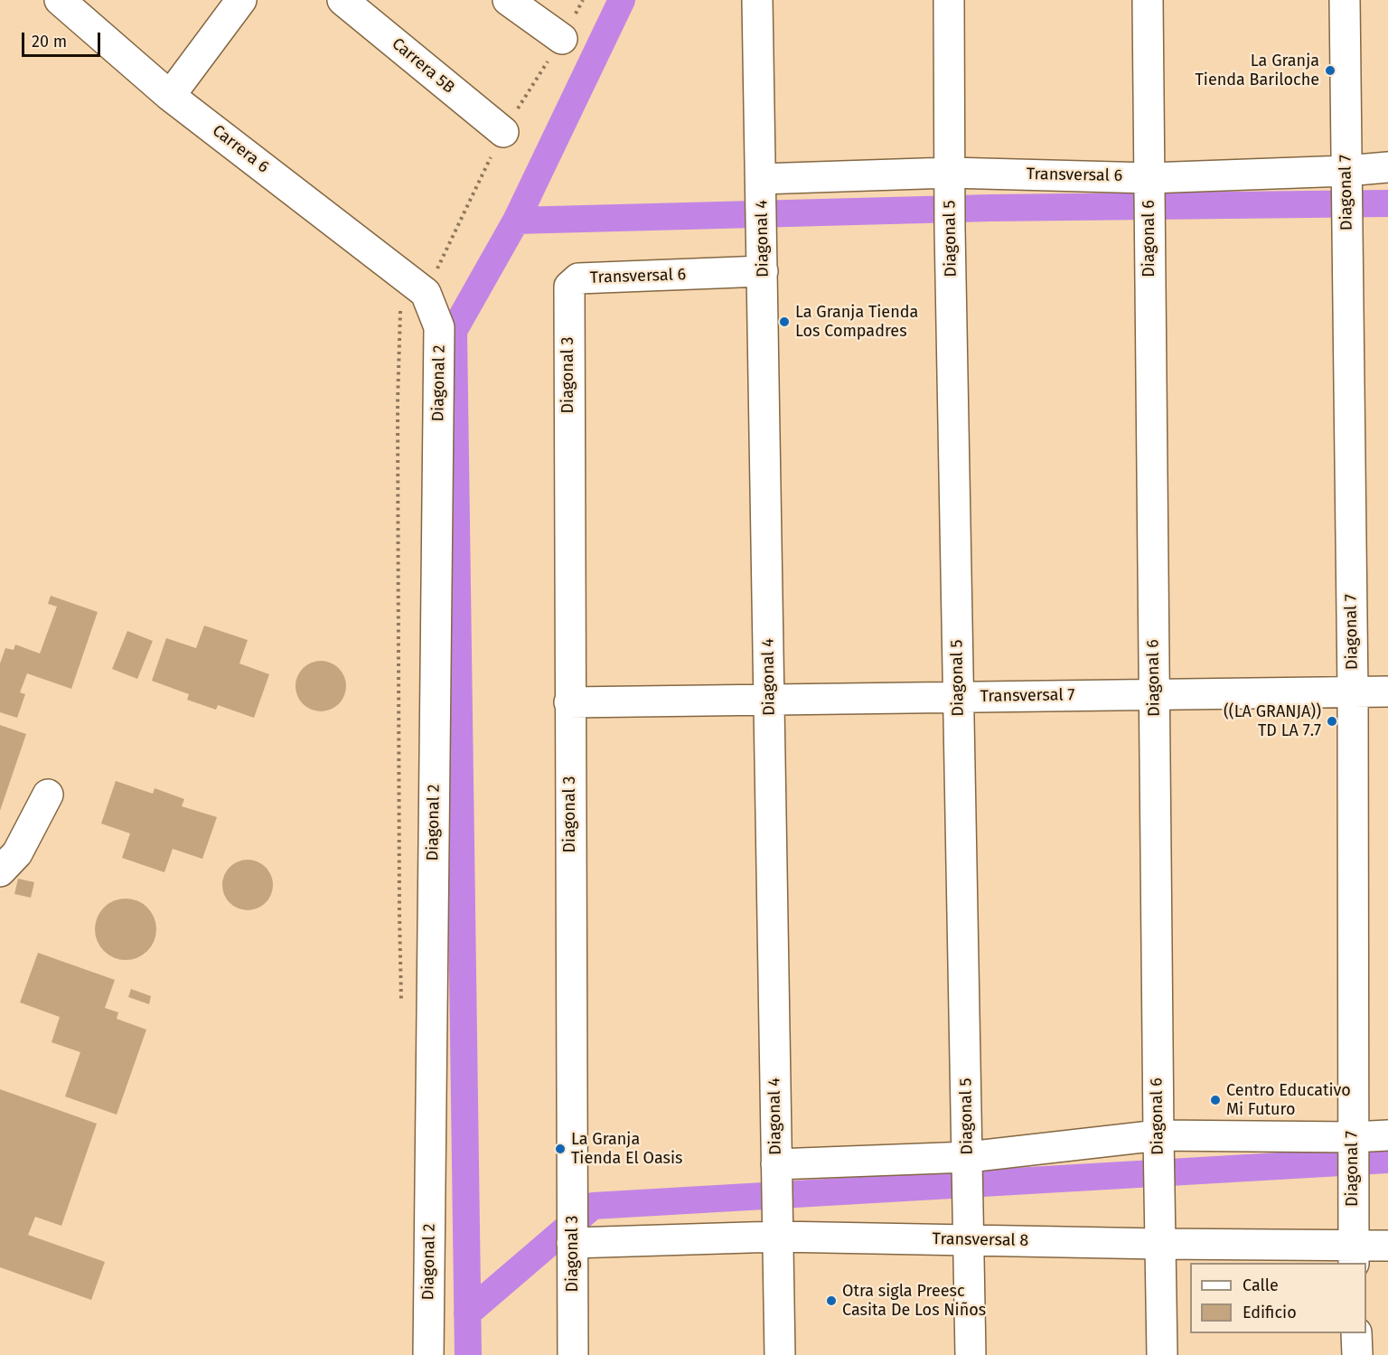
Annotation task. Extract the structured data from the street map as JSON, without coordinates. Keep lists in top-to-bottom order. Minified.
{"streets":{"street":["Carrera 5B","Carrera 6","Transversal 6","Diagonal 7","Diagonal 4","Diagonal 5","Diagonal 6","Diagonal 3","Diagonal 2","Transversal 7","Transversal 8"]},"crossings":[["Carrera 6","Diagonal 2"],["Transversal 6","Diagonal 7"],["Transversal 6","Diagonal 4"],["Transversal 6","Diagonal 5"],["Transversal 6","Diagonal 6"],["Transversal 6","Diagonal 3"],["Diagonal 7","Transversal 7"],["Diagonal 7","Transversal 8"],["Diagonal 4","Transversal 7"],["Diagonal 4","Transversal 8"],["Diagonal 5","Transversal 7"],["Diagonal 5","Transversal 8"],["Diagonal 6","Transversal 7"],["Diagonal 6","Transversal 8"],["Diagonal 3","Transversal 7"],["Diagonal 3","Transversal 8"]],"places":["La Granja Tienda Bariloche","La Granja Tienda Los Compadres","((LA GRANJA)) TD LA 7.7","Centro Educativo Mi Futuro","La Granja Tienda El Oasis","Otra sigla Preesc Casita De Los Niños"],"legend":["Calle","Edificio"],"scale_bar":"20 m"}
